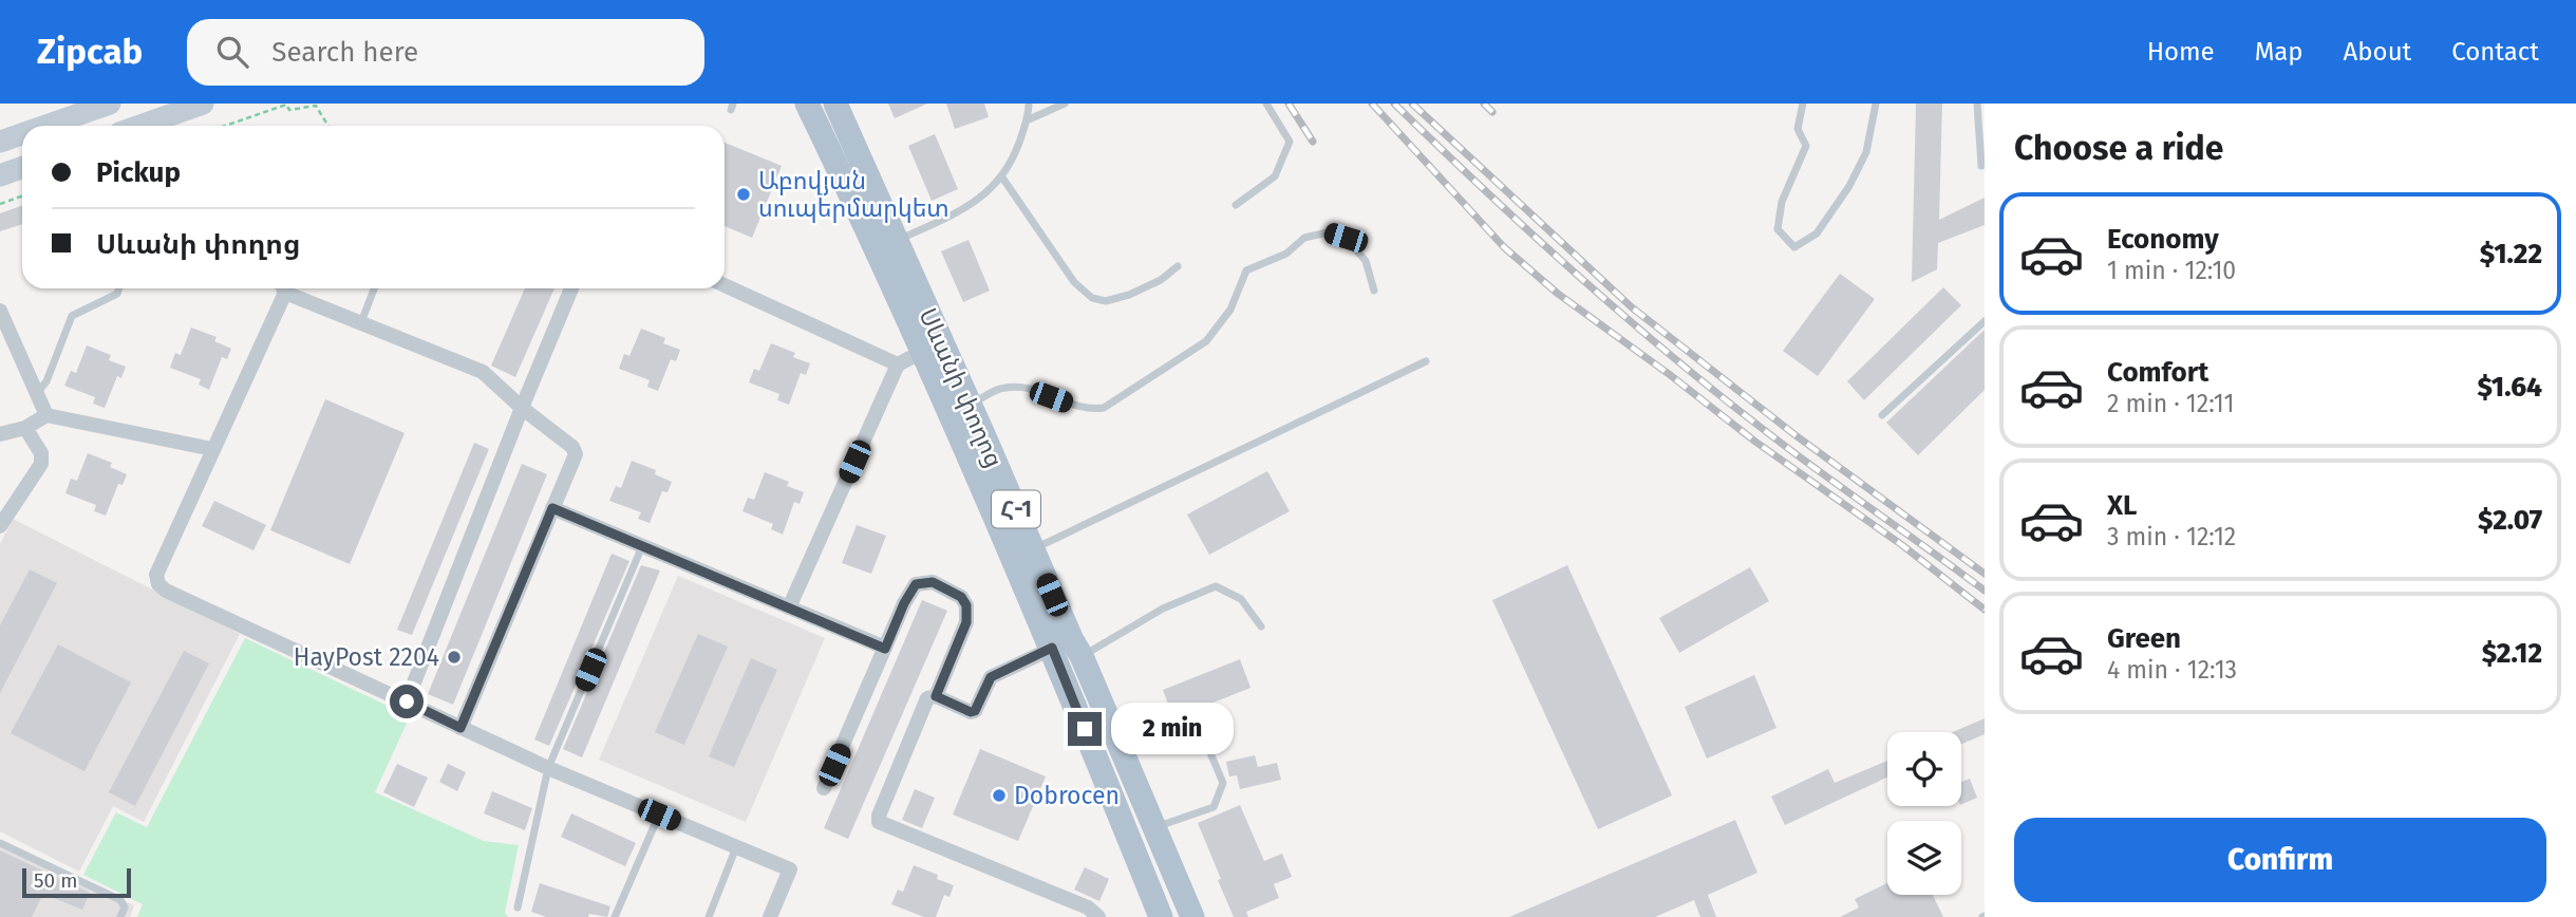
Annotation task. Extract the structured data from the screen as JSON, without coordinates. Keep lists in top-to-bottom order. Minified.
{"streets":{"main road":["Սևանի փողոց","Հ-1"]},"places":["Աբովյան սուպերմարկետ","HayPost 2204","Dobrocen"],"scale_bar":"50 m","page":{"header":"Zipcab","search":"Search here","nav":["Home","Map","About","Contact"],"heading":"Choose a ride","banner":["Pickup","Սևանի փողոց"],"list":[{"name":"Economy","note":"1 min · 12:10","value":"$1.22"},{"name":"Comfort","note":"2 min · 12:11","value":"$1.64"},{"name":"XL","note":"3 min · 12:12","value":"$2.07"},{"name":"Green","note":"4 min · 12:13","value":"$2.12"}],"bubble":"2 min","buttons":"Confirm","scale":"50 m"}}
